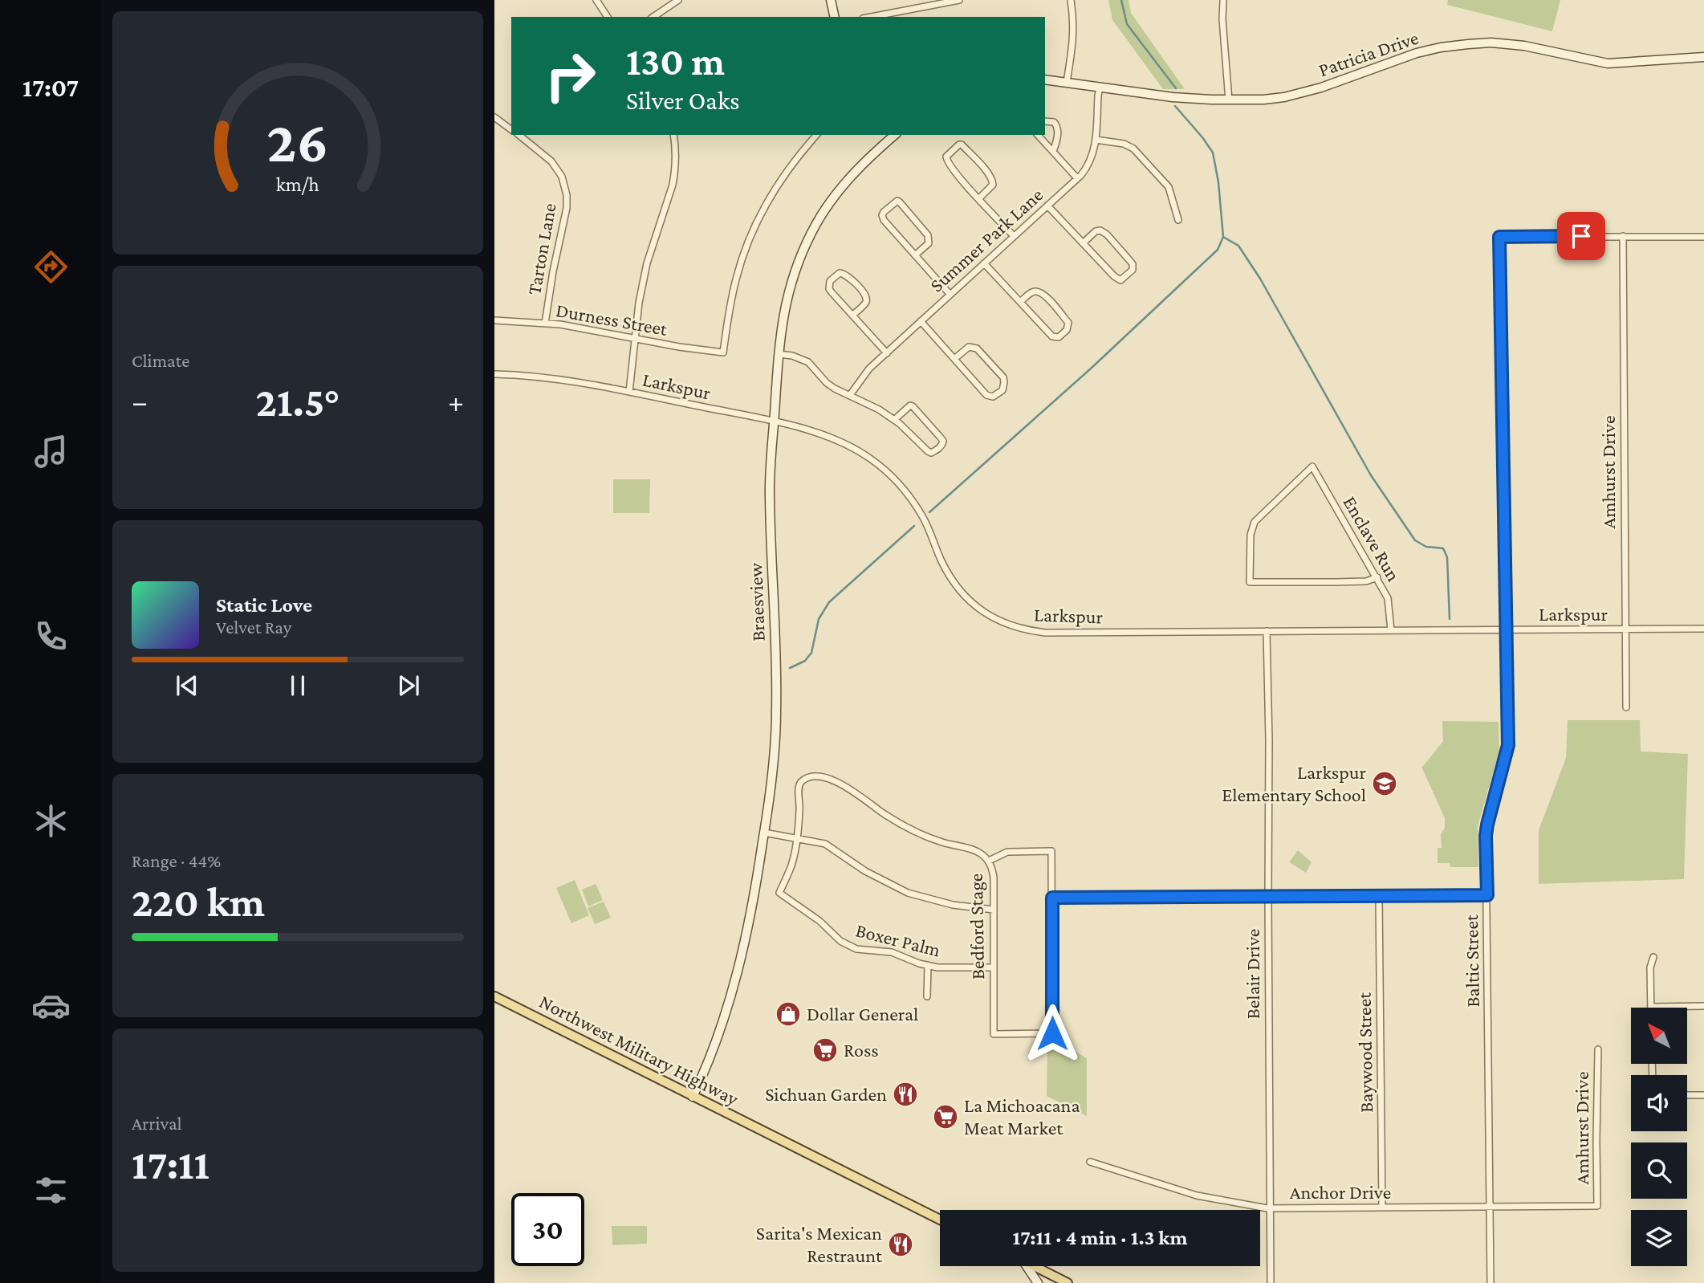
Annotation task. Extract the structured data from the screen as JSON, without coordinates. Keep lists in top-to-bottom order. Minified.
{"streets":{"main road":["Northwest Military Highway"],"street":["Patricia Drive","Summer Park Lane","Tarton Lane","Durness Street","Larkspur","Amhurst Drive","Enclave Run","Braesview","Bedford Stage","Boxer Palm","Baltic Street","Belair Drive","Baywood Street","Anchor Drive"]},"crossings":[["Patricia Drive","Summer Park Lane"],["Tarton Lane","Durness Street"],["Larkspur","Amhurst Drive"],["Larkspur","Enclave Run"],["Larkspur","Braesview"],["Larkspur","Baltic Street"],["Larkspur","Belair Drive"],["Amhurst Drive","Baltic Street"],["Amhurst Drive","Anchor Drive"],["Braesview","Northwest Military Highway"],["Bedford Stage","Boxer Palm"],["Baltic Street","Anchor Drive"],["Belair Drive","Anchor Drive"],["Baywood Street","Anchor Drive"]],"places":{"school or university":["Larkspur Elementary School"],"shop":["Dollar General"],"supermarket":["Ross","La Michoacana Meat Market"],"restaurant":["Sichuan Garden","Sarita's Mexican Restraunt"]},"north":"top left","page":{"tabs":"17:07","turn":["130 m","Silver Oaks"],"tile":["Climate",["Range · 44%","220 km"],["Arrival","17:11"]],"heat":["−","21.5°","+"],"song":["Static Love","Velvet Ray"],"limit":"30","trip":"17:11 · 4 min · 1.3 km","gauge":["26","km/h"]}}
